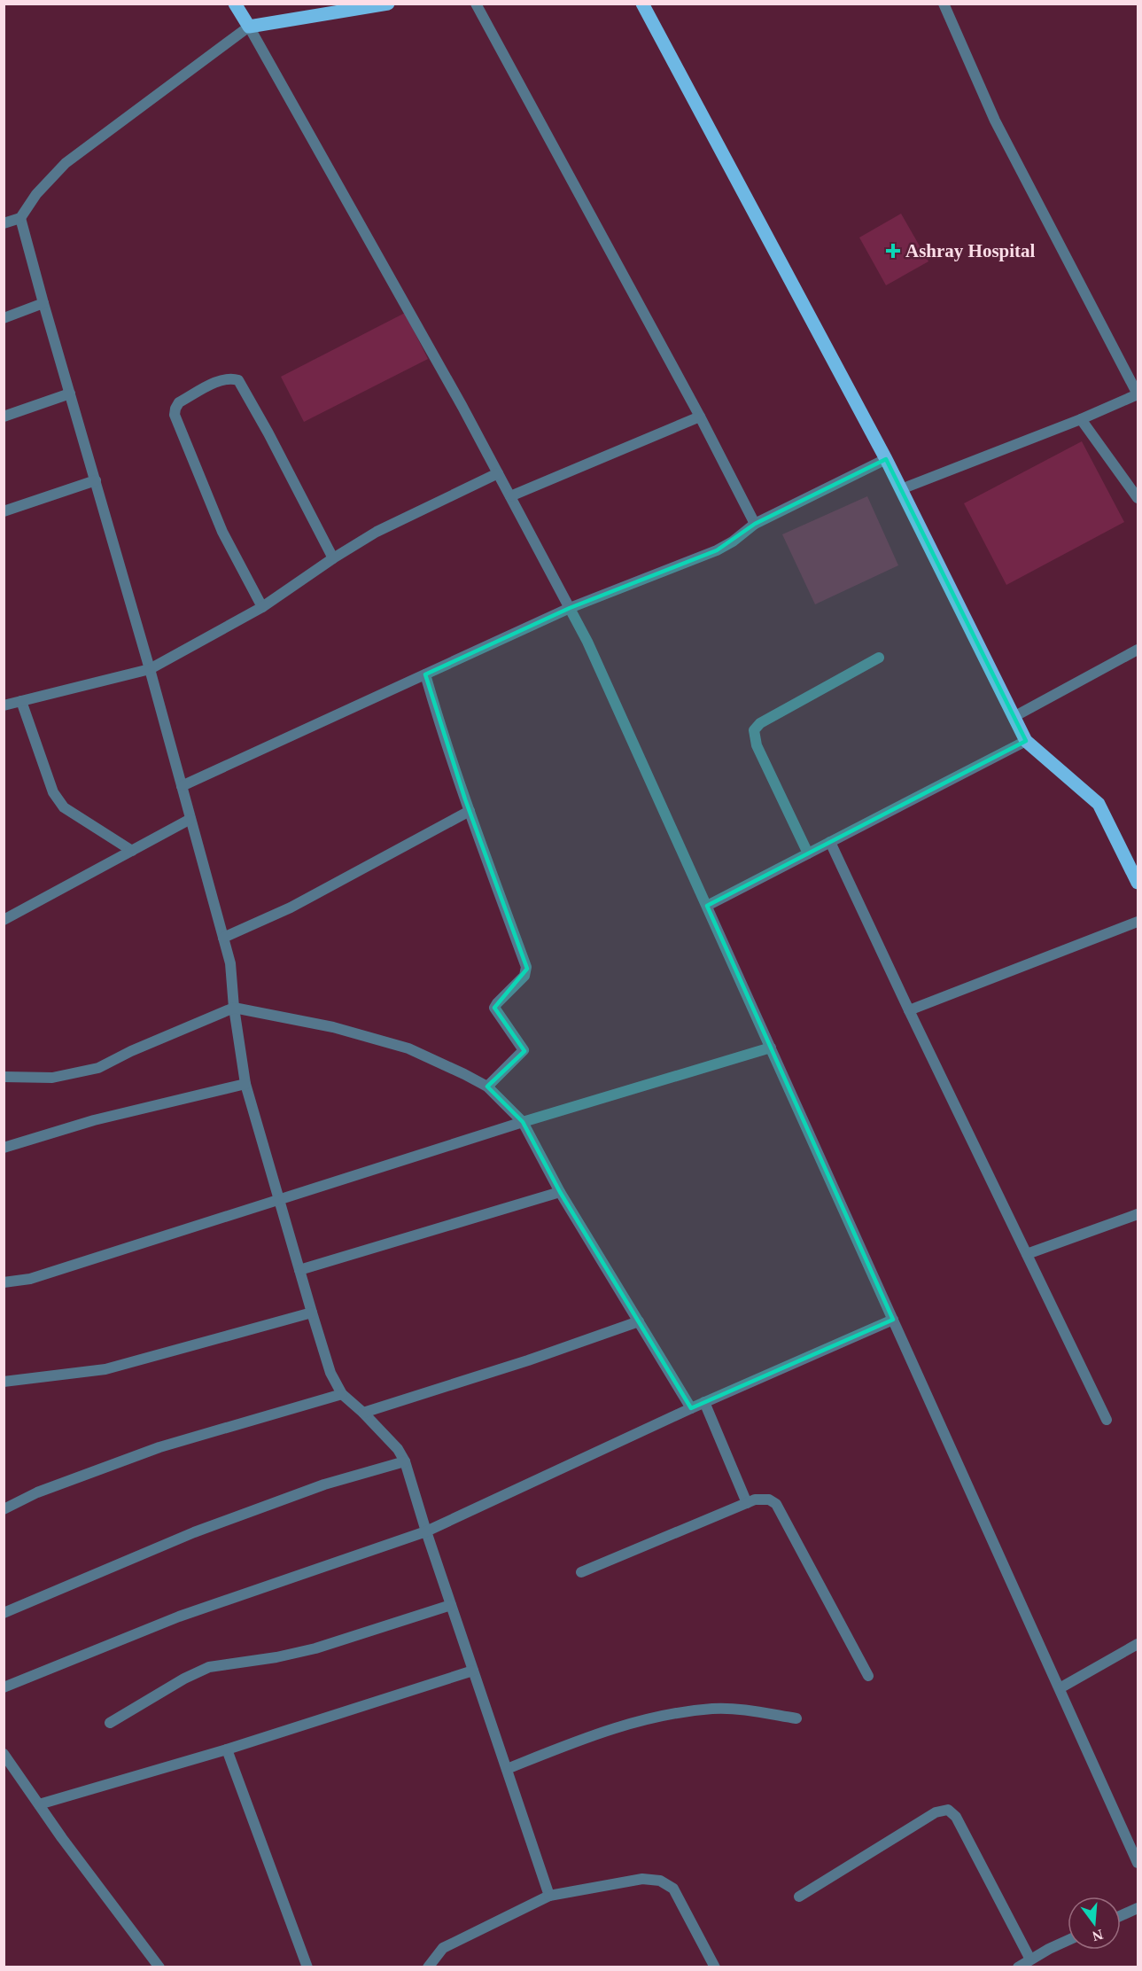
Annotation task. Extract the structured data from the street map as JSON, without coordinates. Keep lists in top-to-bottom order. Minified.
{"places":{"health":["Ashray Hospital"]},"north":"bottom"}
